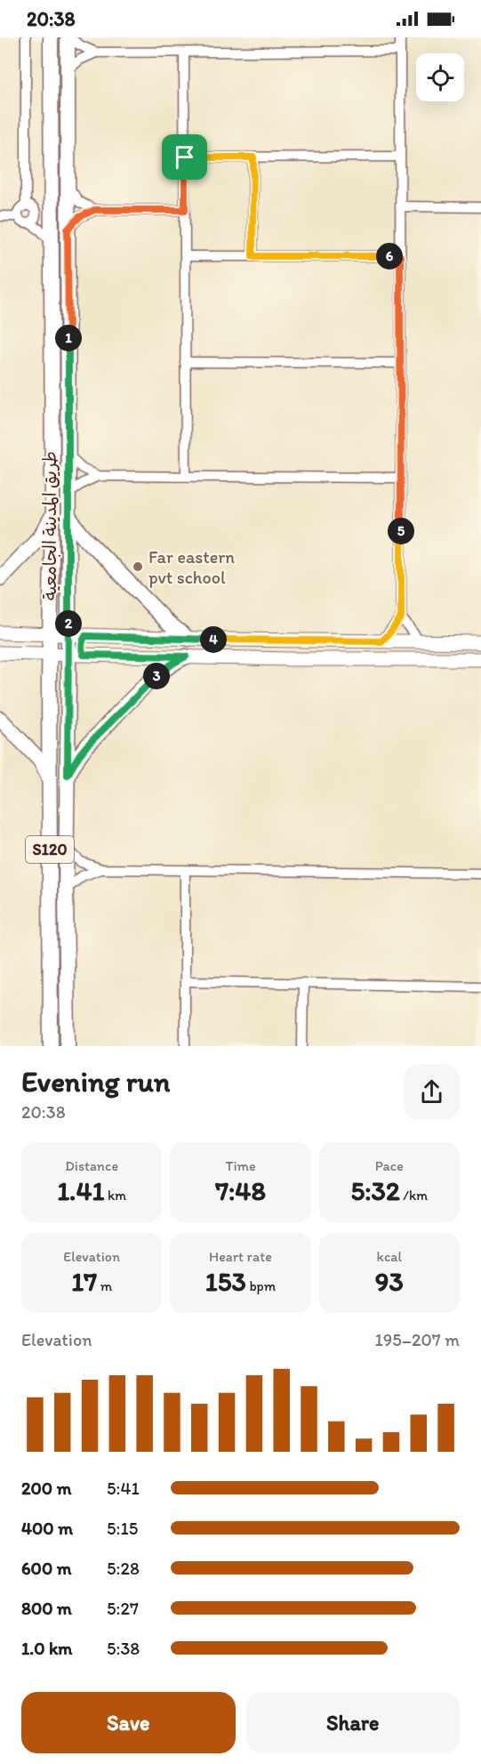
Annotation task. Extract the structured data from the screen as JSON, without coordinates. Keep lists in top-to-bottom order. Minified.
{"streets":{"main road":["طريق المدينة الجامعية","S120"]},"places":["Far eastern pvt school"],"page":{"status":"20:38","pins":["6","1","5","2","4","3"],"heading":["Evening run","20:38"],"stats":[["Distance","1.41 km"],["Time","7:48"],["Pace","5:32 /km"],["Elevation","17 m"],["Heart rate","153 bpm"],["kcal","93"]],"chart":["Elevation","195–207 m"],"list":[{"name":"200 m","note":"5:41"},{"name":"400 m","note":"5:15"},{"name":"600 m","note":"5:28"},{"name":"800 m","note":"5:27"},{"name":"1.0 km","note":"5:38"}],"buttons":["Save","Share"]}}
